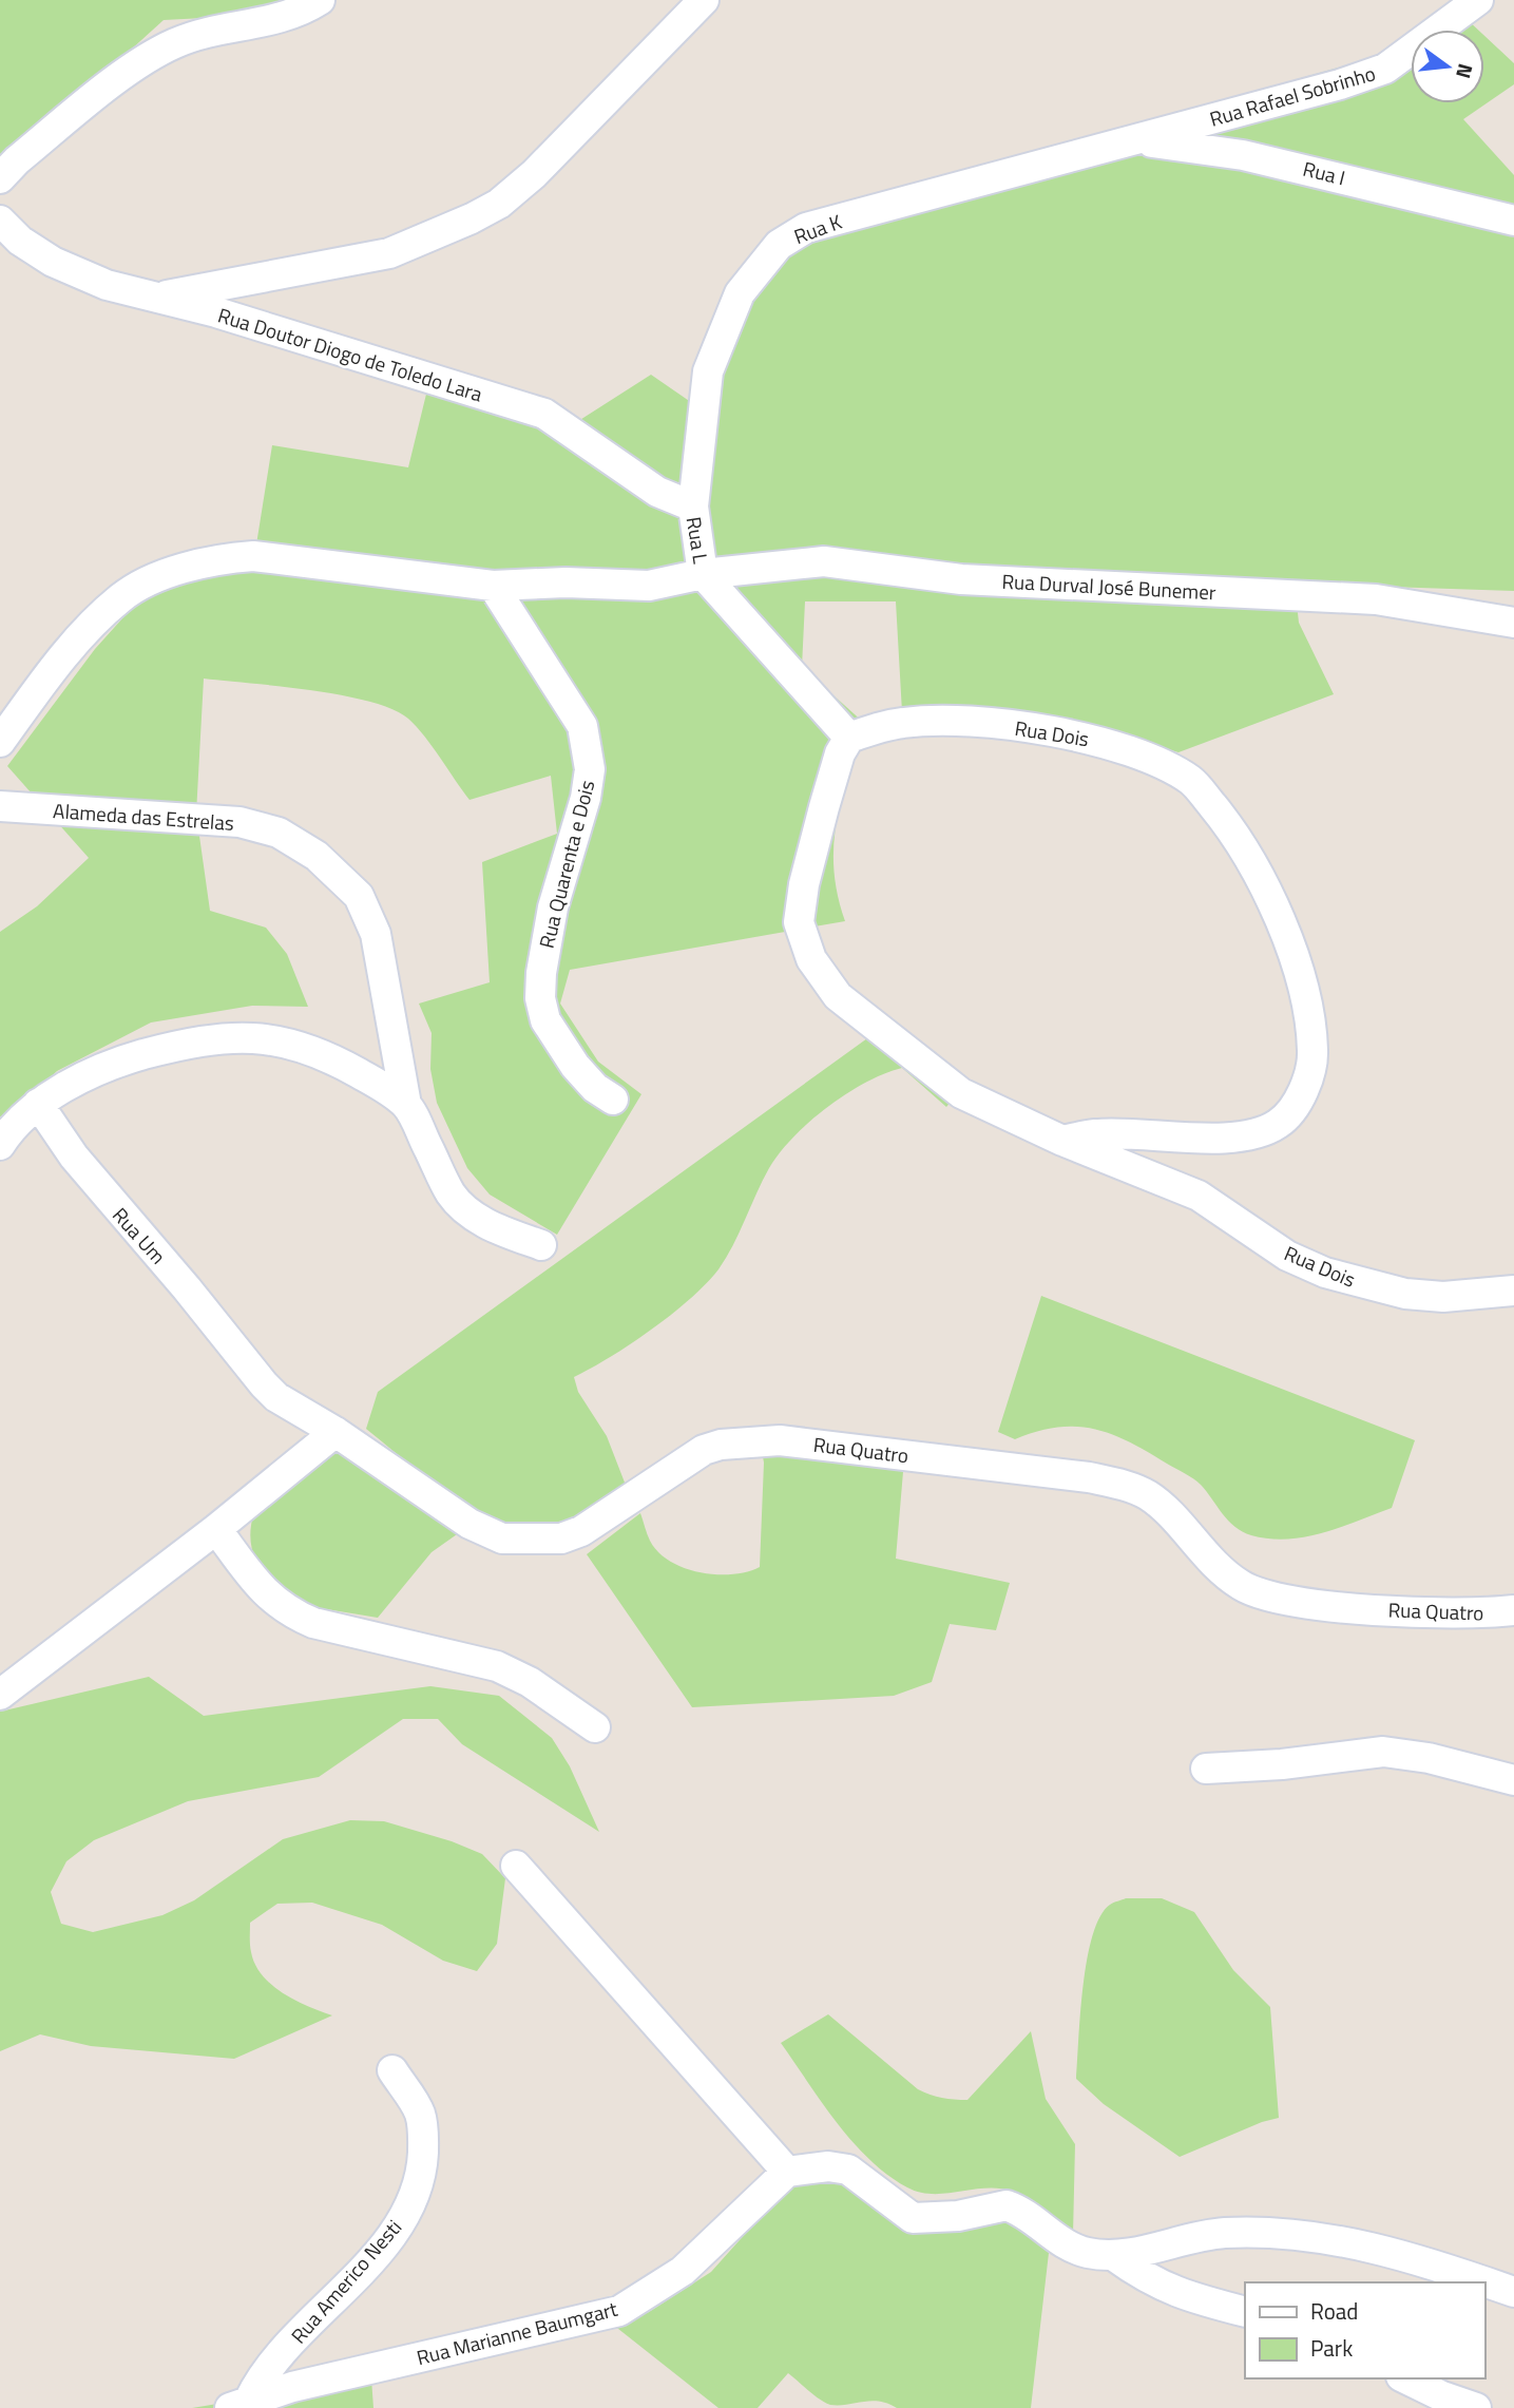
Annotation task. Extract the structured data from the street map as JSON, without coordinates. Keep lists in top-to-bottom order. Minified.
{"streets":{"street":["Rua Rafael Sobrinho","Rua I","Rua K","Rua Doutor Diogo de Toledo Lara","Rua L","Rua Durval José Bunemer","Rua Dois","Alameda das Estrelas","Rua Quarenta e Dois","Rua Um","Rua Quatro","Rua Americo Nesti","Rua Marianne Baumgart"]},"crossings":[["Rua Rafael Sobrinho","Rua I"],["Rua Rafael Sobrinho","Rua K"],["Rua I","Rua K"],["Rua K","Rua Doutor Diogo de Toledo Lara"],["Rua K","Rua L"],["Rua Doutor Diogo de Toledo Lara","Rua L"],["Rua L","Rua Durval José Bunemer"],["Rua Um","Rua Quatro"],["Rua Americo Nesti","Rua Marianne Baumgart"]],"legend":["Road","Park"],"north":"right"}
